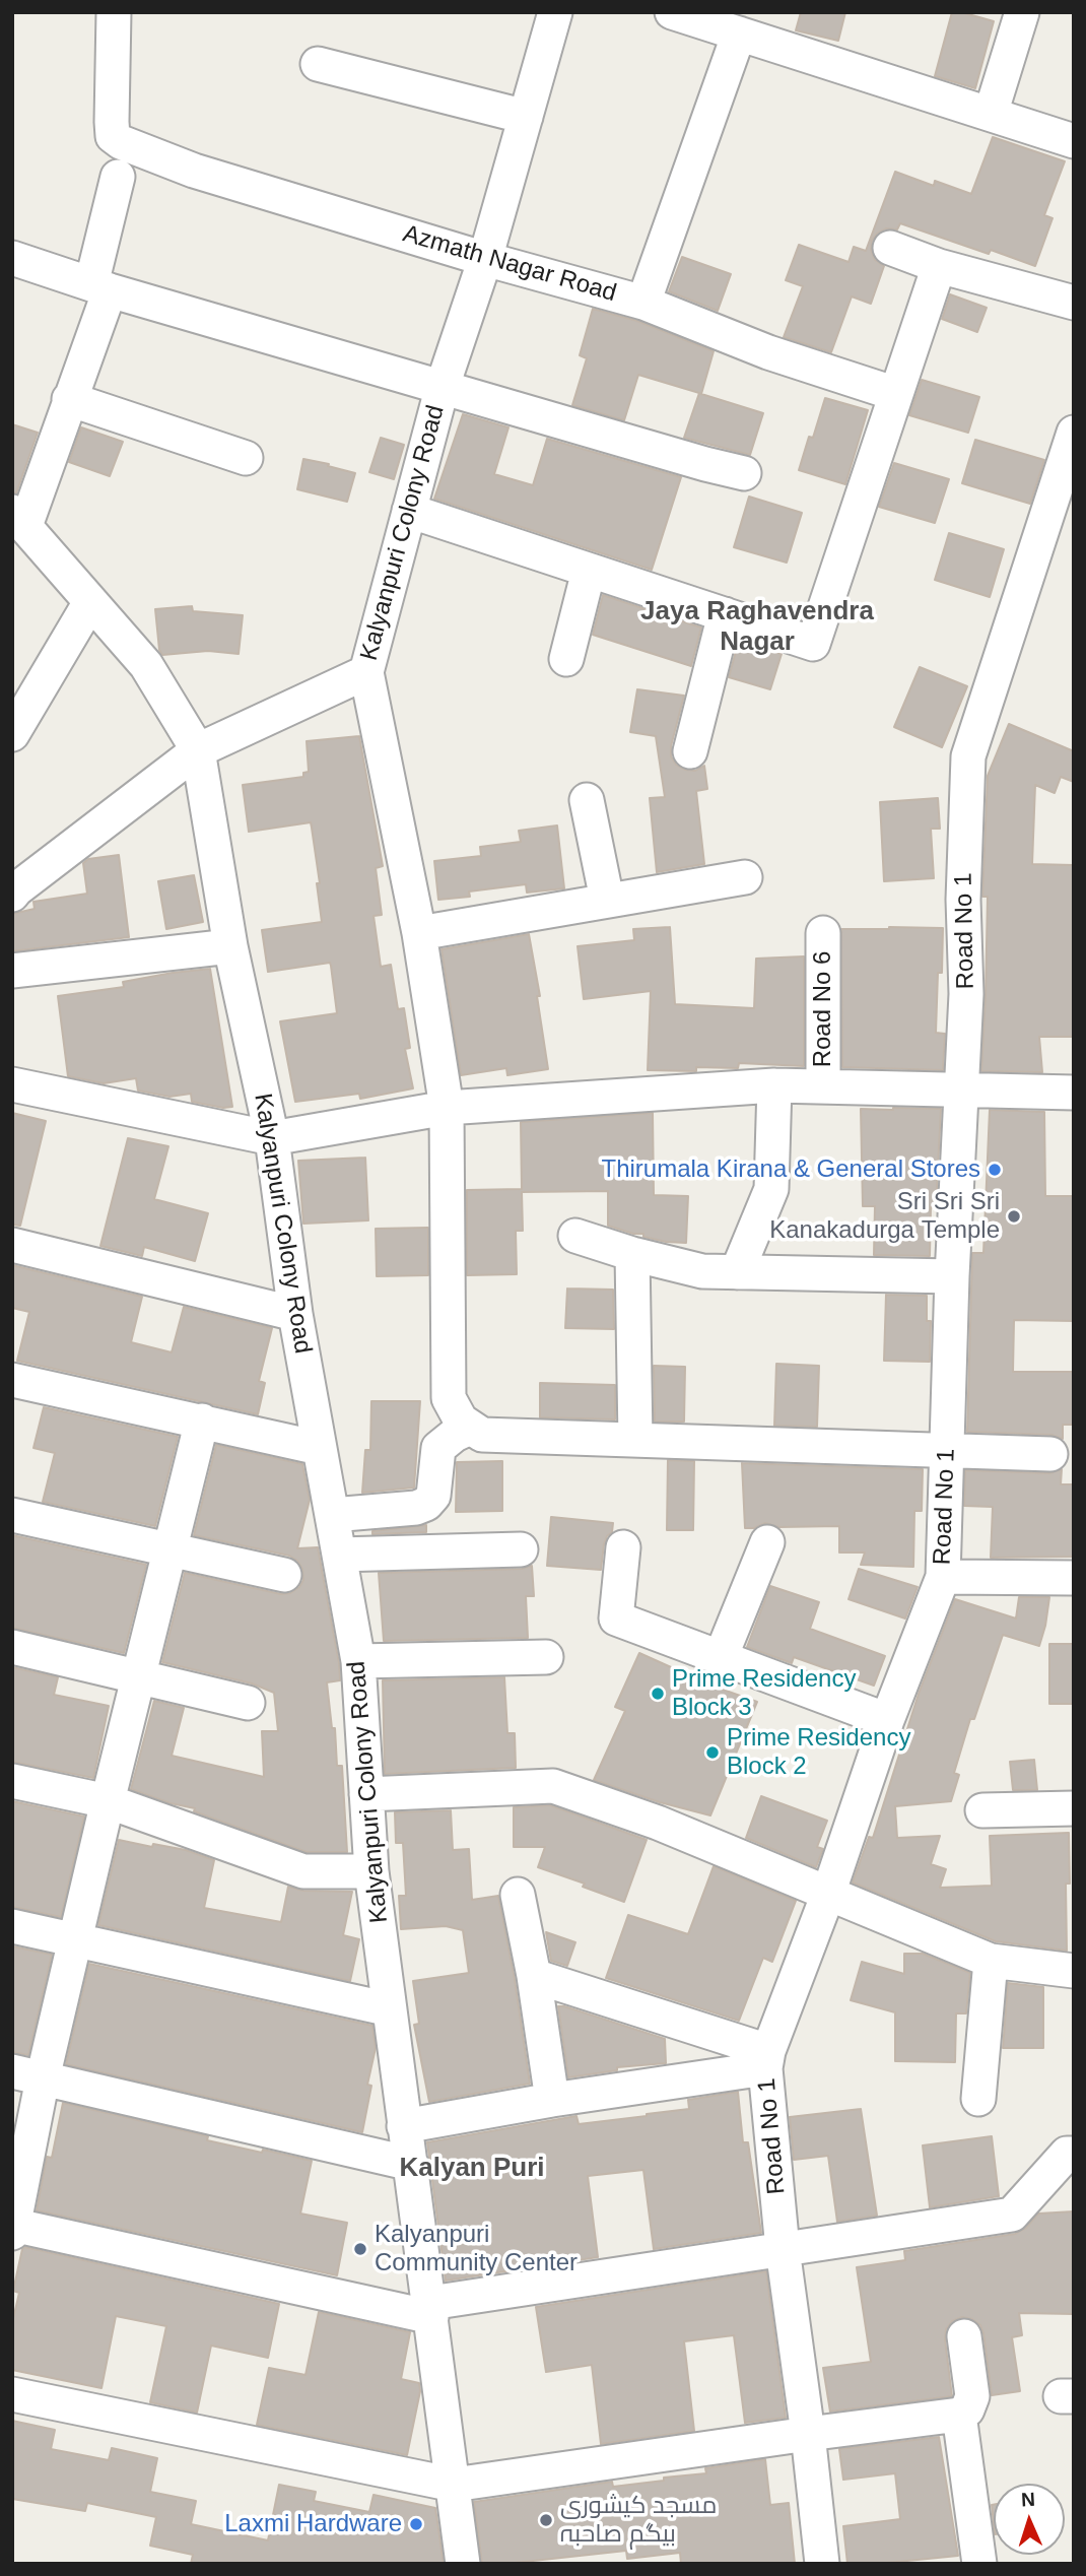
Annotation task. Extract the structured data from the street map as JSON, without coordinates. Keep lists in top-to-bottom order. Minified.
{"streets":{"street":["Azmath Nagar Road","Kalyanpuri Colony Road","Road No 1","Road No 6"]},"crossings":[["Azmath Nagar Road","Kalyanpuri Colony Road"]],"districts":["Jaya Raghavendra Nagar","Kalyan Puri"],"places":["Thirumala Kirana & General Stores","Sri Sri Sri Kanakadurga Temple","Prime Residency Block 3","Prime Residency Block 2","Kalyanpuri Community Center","مسجد کیشوری بیگم صاحبہ","Laxmi Hardware"],"north":"top"}
